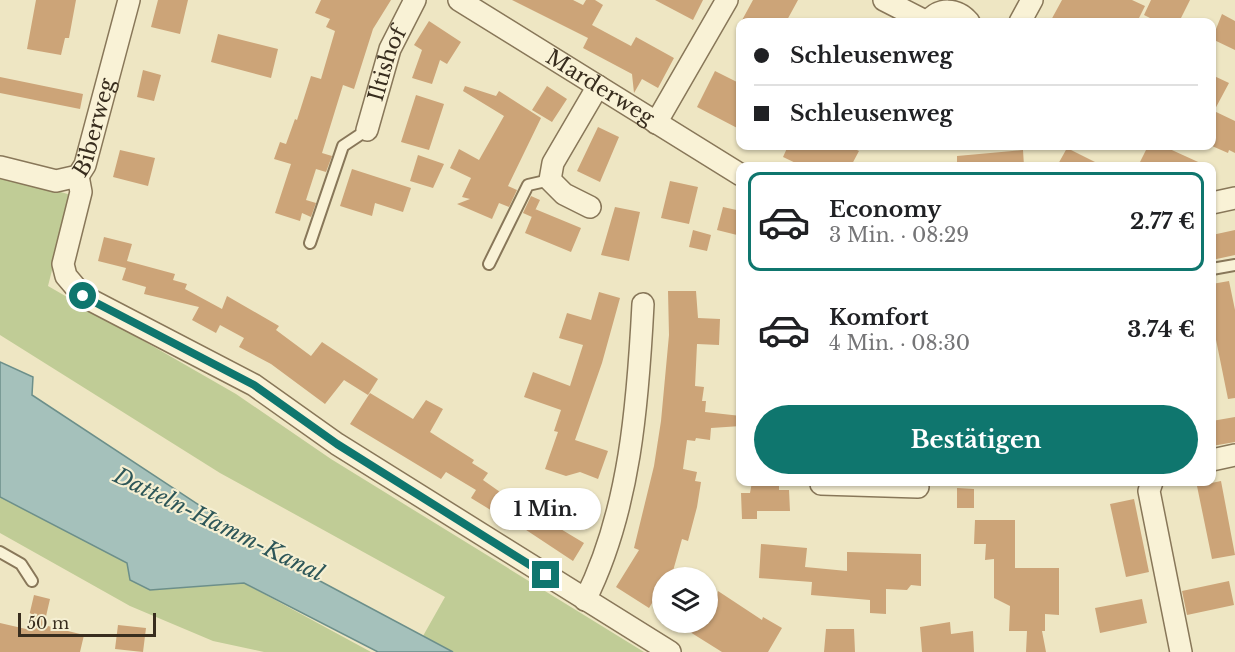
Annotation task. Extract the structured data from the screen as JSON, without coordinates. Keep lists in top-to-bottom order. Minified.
{"streets":{"street":["Iltishof","Marderweg","Biberweg"]},"water":["Datteln-Hamm-Kanal"],"scale_bar":"50 m","page":{"banner":["Schleusenweg","Schleusenweg"],"list":[{"name":"Economy","note":"3 Min. · 08:29","value":"2.77 €"},{"name":"Komfort","note":"4 Min. · 08:30","value":"3.74 €"}],"buttons":"Bestätigen","bubble":"1 Min.","scale":"50 m"}}
